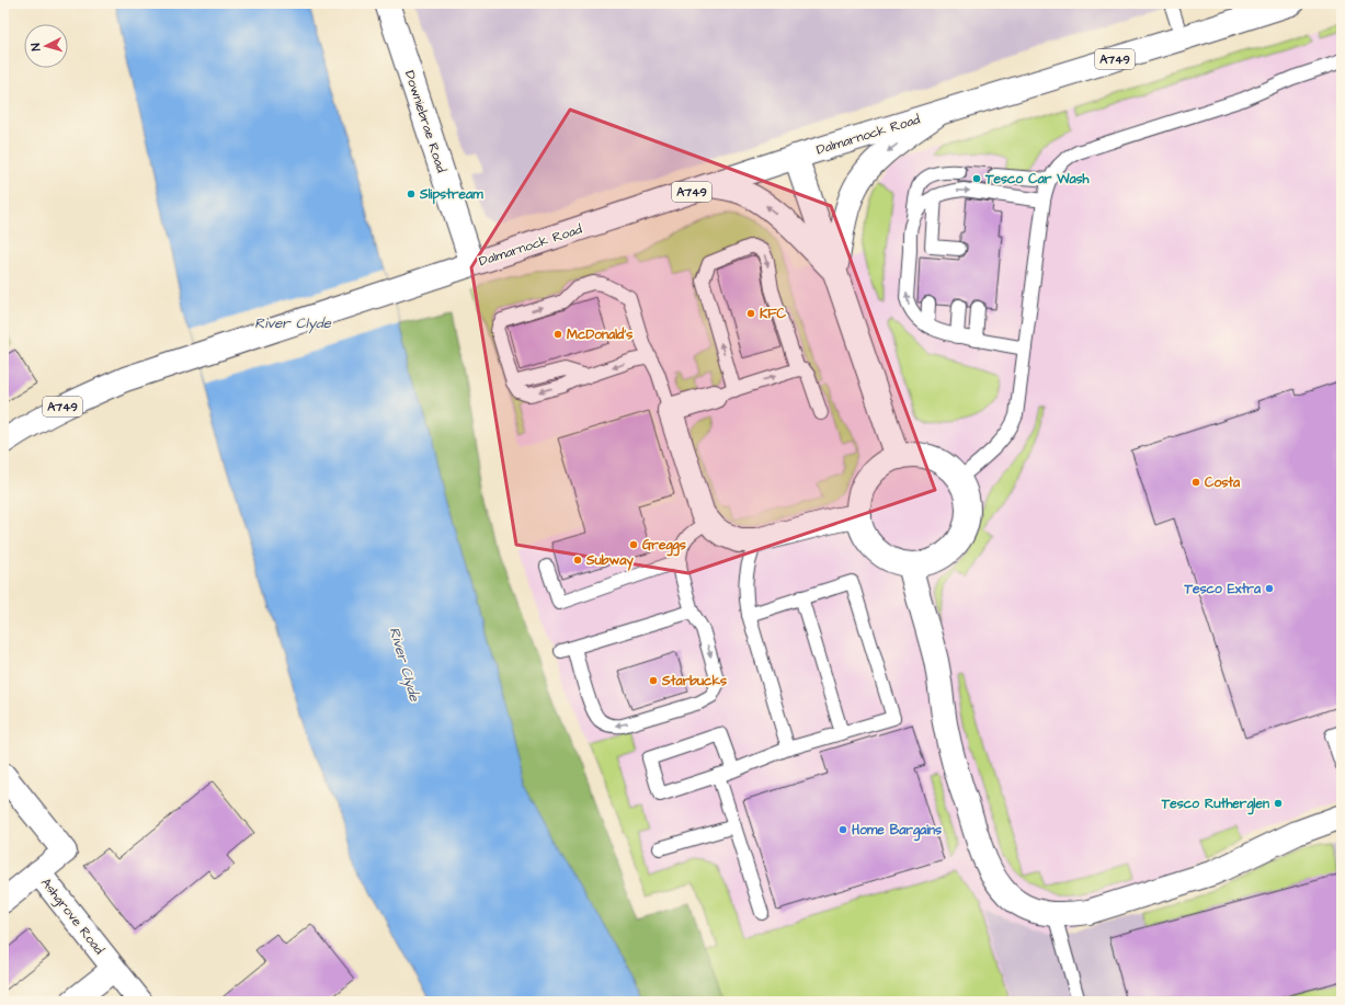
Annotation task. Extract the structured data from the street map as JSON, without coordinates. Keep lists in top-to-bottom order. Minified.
{"streets":{"street":["A749","Downiebrae Road","Dalmarnock Road","Ashgrove Road"]},"crossings":[["Downiebrae Road","Dalmarnock Road"]],"water":["River Clyde"],"places":["Tesco Car Wash","Slipstream","KFC","McDonald's","Costa","Greggs","Subway","Tesco Extra","Starbucks","Tesco Rutherglen","Home Bargains"],"north":"left"}
